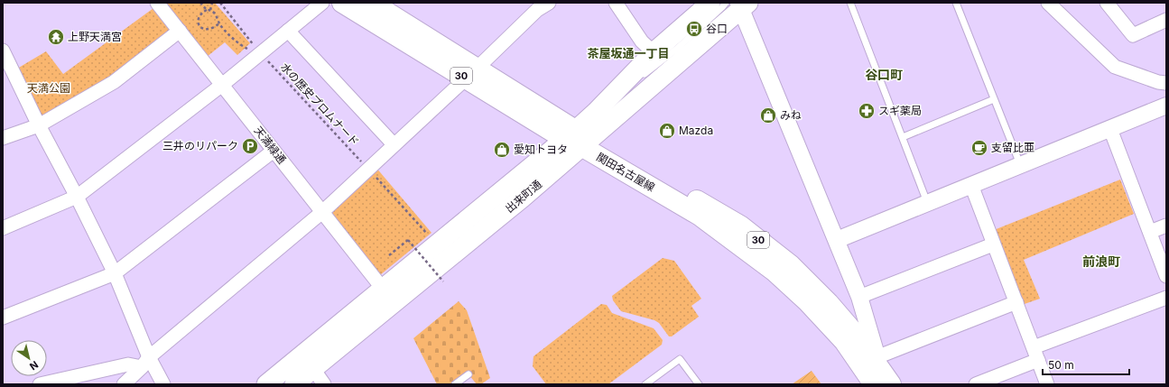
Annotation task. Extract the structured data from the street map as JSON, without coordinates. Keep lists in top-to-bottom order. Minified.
{"streets":{"main road":["30","関田名古屋線","出来町通"],"street":["天満緑通"],"path":["水の歴史プロムナード"]},"crossings":[["天満緑通","出来町通"],["関田名古屋線","出来町通"]],"districts":["茶屋坂通一丁目","谷口町","前浪町"],"parks":["天満公園"],"places":{"bus stop":["谷口"],"temple":["上野天満宮"],"pharmacy":["スギ薬局"],"shop":["みね","Mazda","愛知トヨタ"],"parking":["三井のリパーク"],"cafe":["支留比亜"]},"scale_bar":"50 m","north":"bottom right"}
